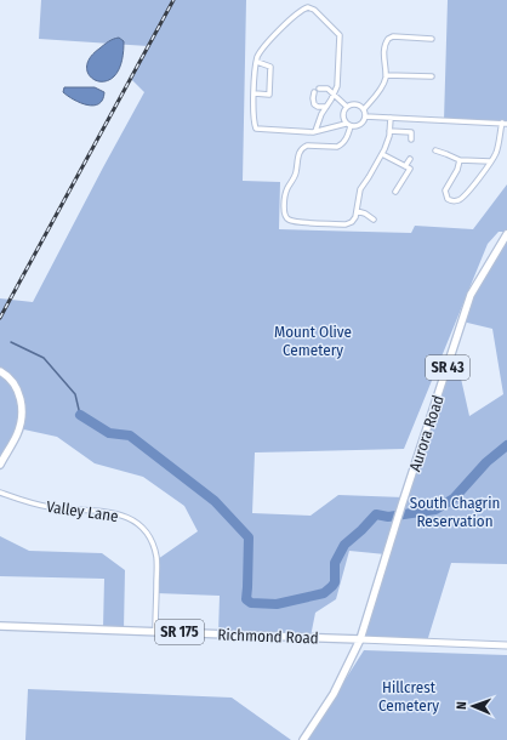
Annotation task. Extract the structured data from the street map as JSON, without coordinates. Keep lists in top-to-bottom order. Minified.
{"streets":{"main road":["SR 43","Aurora Road","SR 175","Richmond Road"],"street":["Valley Lane"]},"crossings":[["Aurora Road","Richmond Road"],["Valley Lane","Richmond Road"]],"parks":["Mount Olive Cemetery","South Chagrin Reservation","Hillcrest Cemetery"],"north":"left"}
